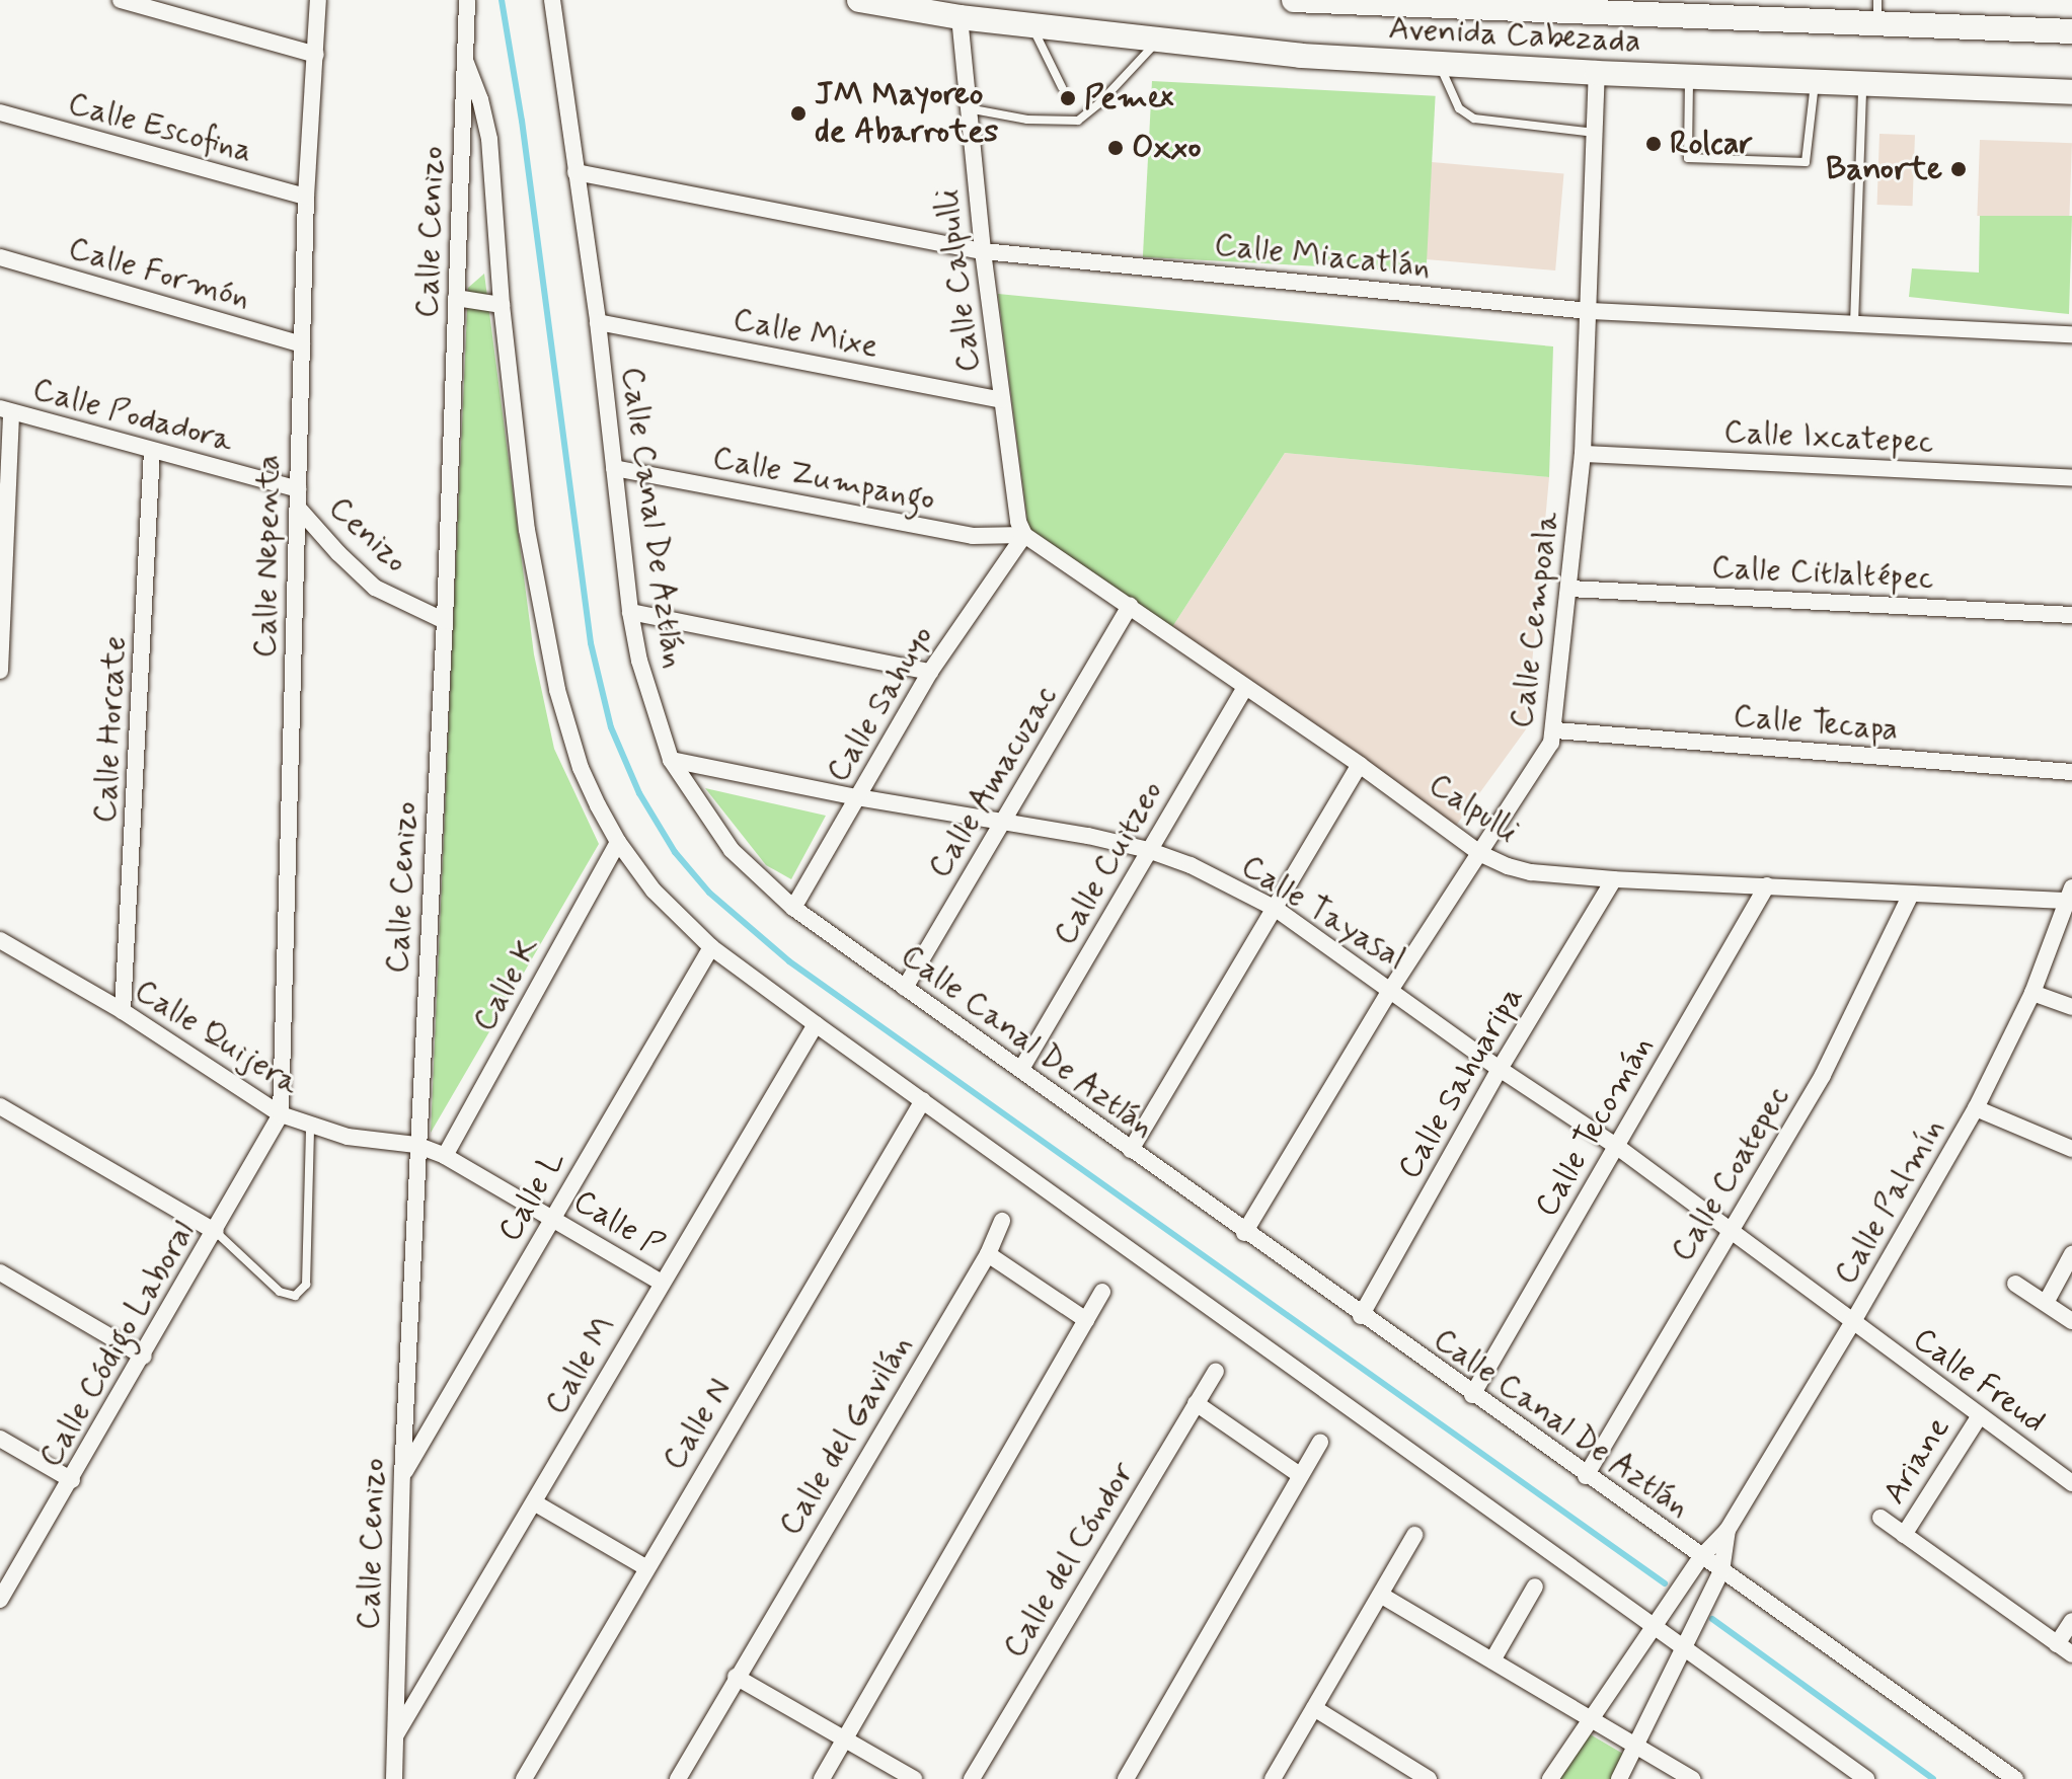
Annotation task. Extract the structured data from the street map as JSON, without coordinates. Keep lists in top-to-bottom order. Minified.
{"streets":{"main road":["Avenida Cabezada"],"street":["Calle Escofina","Calle Cenizo","Calle Miacatlán","Calle Formón","Calle Calpulli","Calle Mixe","Calle Podadora","Calle Ixcatepec","Calle Zumpango","Calle Canal De Aztlán","Cenizo","Calle Nepenta","Calle Citlaltépec","Calle Cempoala","Calle Sahuyo","Calle Tecapa","Calle Horcate","Calle Amacuzac","Calpulli","Calle Cuitzeo","Calle Tayasal","Calle K","Calle Quijera","Calle Sahuaripa","Calle Tecomán","Calle Coatepec","Calle L","Calle Palmín","Calle P","Calle Código Laboral","Calle M","Calle Freud","Calle N","Calle del Gavilán","Ariane","Calle del Cóndor"]},"crossings":[["Avenida Cabezada","Calle Calpulli"],["Avenida Cabezada","Calle Cempoala"],["Calle Escofina","Calle Nepenta"],["Calle Cenizo","Cenizo"],["Calle Cenizo","Calle Quijera"],["Calle Cenizo","Calle L"],["Calle Cenizo","Calle P"],["Calle Cenizo","Calle M"],["Calle Miacatlán","Calle Calpulli"],["Calle Miacatlán","Calle Canal De Aztlán"],["Calle Miacatlán","Calle Cempoala"],["Calle Formón","Calle Nepenta"],["Calle Calpulli","Calle Mixe"],["Calle Calpulli","Calle Zumpango"],["Calle Calpulli","Calle Sahuyo"],["Calle Calpulli","Calpulli"],["Calle Mixe","Calle Canal De Aztlán"],["Calle Podadora","Calle Nepenta"],["Calle Podadora","Calle Horcate"],["Calle Ixcatepec","Calle Cempoala"],["Calle Zumpango","Calle Canal De Aztlán"],["Calle Zumpango","Calle Sahuyo"],["Calle Zumpango","Calpulli"],["Calle Canal De Aztlán","Calle Cempoala"],["Calle Canal De Aztlán","Calle Sahuyo"],["Calle Canal De Aztlán","Calle Amacuzac"],["Calle Canal De Aztlán","Calle Cuitzeo"],["Calle Canal De Aztlán","Calle Tayasal"],["Calle Canal De Aztlán","Calle Sahuaripa"],["Calle Canal De Aztlán","Calle Tecomán"],["Calle Canal De Aztlán","Calle Coatepec"],["Calle Canal De Aztlán","Calle Palmín"],["Cenizo","Calle Nepenta"],["Calle Nepenta","Calle Quijera"],["Calle Nepenta","Calle Código Laboral"],["Calle Citlaltépec","Calle Cempoala"],["Calle Cempoala","Calle Tecapa"],["Calle Cempoala","Calpulli"],["Calle Cempoala","Calle Tayasal"],["Calle Sahuyo","Calpulli"],["Calle Sahuyo","Calle Tayasal"],["Calle Horcate","Calle Quijera"],["Calle Amacuzac","Calpulli"],["Calle Amacuzac","Calle Tayasal"],["Calpulli","Calle Cuitzeo"],["Calpulli","Calle Sahuaripa"],["Calpulli","Calle Tecomán"],["Calpulli","Calle Coatepec"],["Calpulli","Calle Palmín"],["Calle Cuitzeo","Calle Tayasal"],["Calle Tayasal","Calle Sahuaripa"],["Calle Tayasal","Calle Tecomán"],["Calle Tayasal","Calle Coatepec"],["Calle Tayasal","Calle Palmín"],["Calle Tayasal","Calle Freud"],["Calle K","Calle P"],["Calle Quijera","Calle P"],["Calle Quijera","Calle Código Laboral"],["Calle L","Calle P"],["Calle Palmín","Calle Freud"],["Calle P","Calle M"],["Calle Freud","Ariane"]],"places":["Pemex","JM Mayoreo de Abarrotes","Rolcar","Oxxo","Banorte"]}
